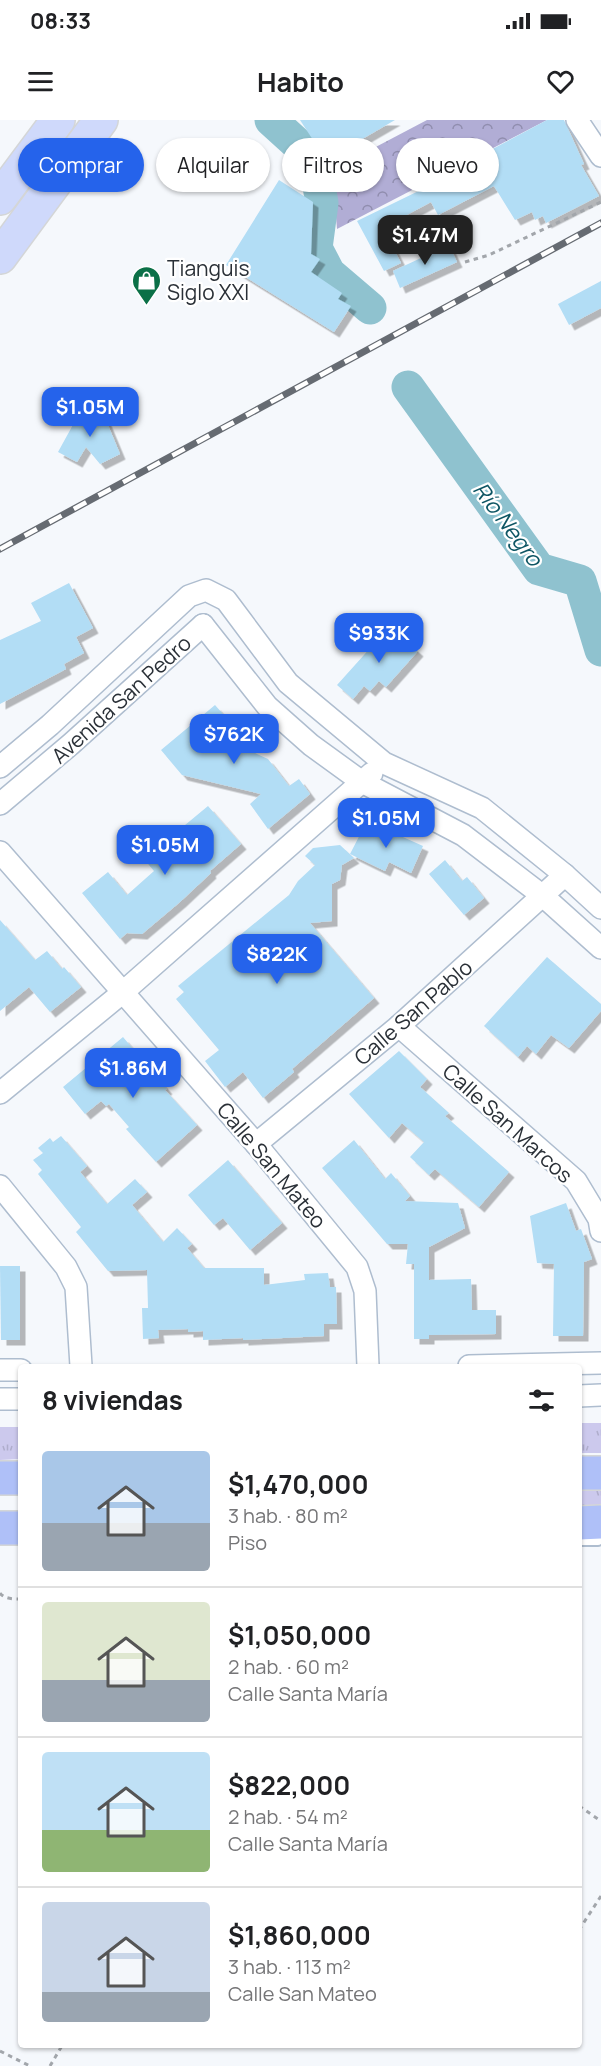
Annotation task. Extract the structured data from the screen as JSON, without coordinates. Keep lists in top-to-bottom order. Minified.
{"streets":{"street":["Avenida San Pedro","Calle San Pablo","Calle San Marcos","Calle San Mateo"]},"crossings":[["Avenida San Pedro","Calle San Pablo"],["Calle San Pablo","Calle San Marcos"],["Calle San Pablo","Calle San Mateo"]],"water":["Río Negro"],"places":{"shop":["Tianguis Siglo XXI"]},"page":{"status":"08:33","header":"Habito","chip":["Comprar","Alquilar","Filtros","Nuevo"],"price":["$1.47M","$1.05M","$933K","$762K","$1.05M","$1.05M","$822K","$1.86M"],"heading":"8 viviendas","list":[{"name":"$1,470,000","note":"3 hab. · 80 m² · Piso"},{"name":"$1,050,000","note":"2 hab. · 60 m² · Calle Santa María"},{"name":"$822,000","note":"2 hab. · 54 m² · Calle Santa María"},{"name":"$1,860,000","note":"3 hab. · 113 m² · Calle San Mateo"}]}}
